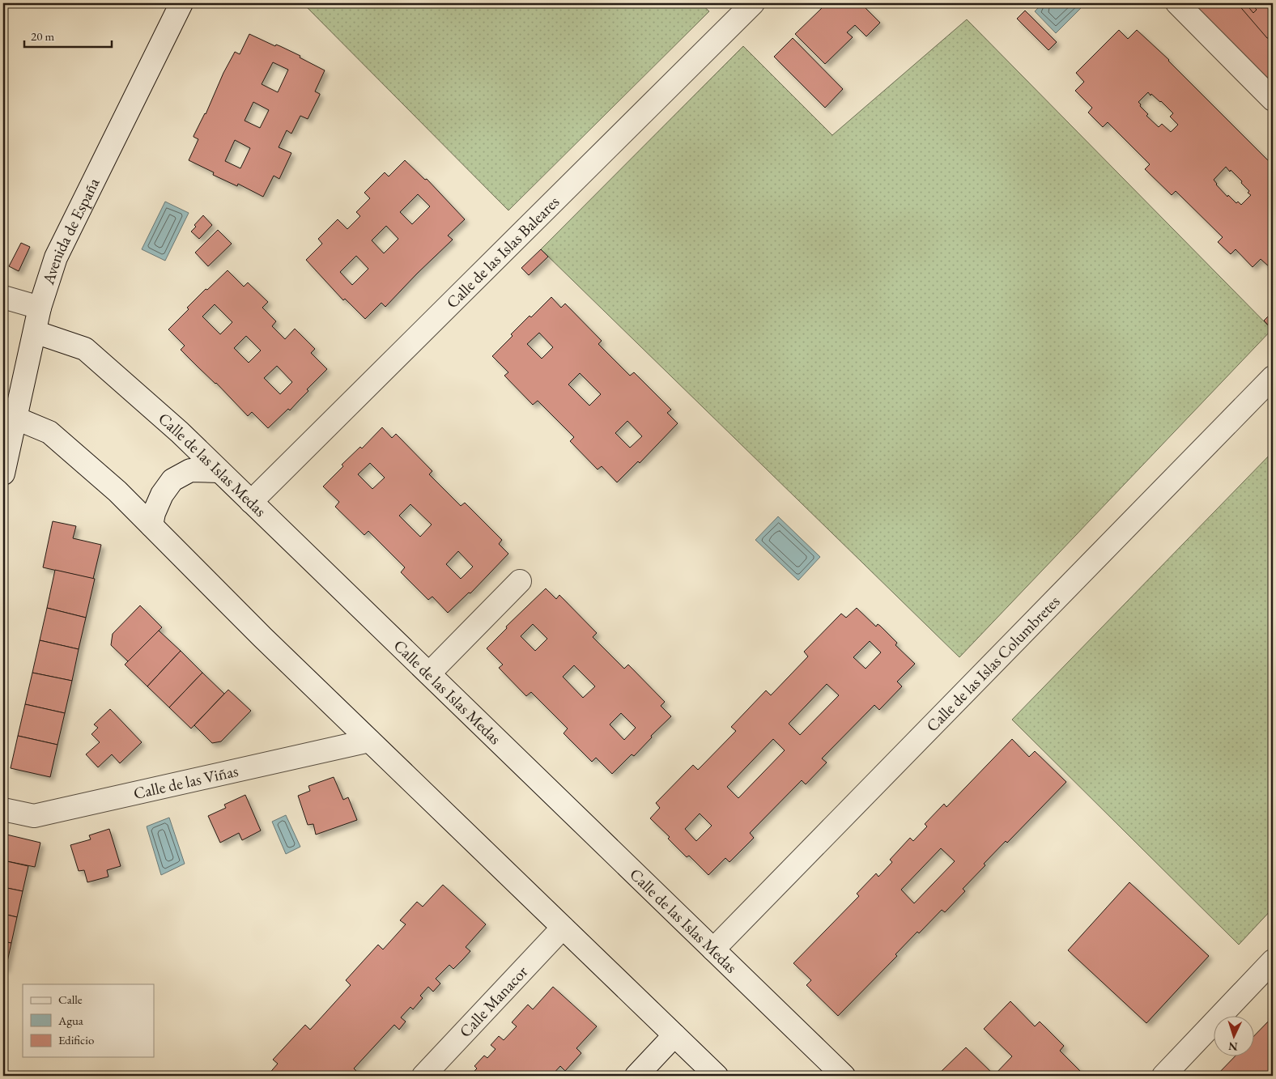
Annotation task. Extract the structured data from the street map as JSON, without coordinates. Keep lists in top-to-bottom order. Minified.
{"streets":{"street":["Avenida de España","Calle de las Islas Baleares","Calle de las Islas Medas","Calle de las Islas Columbretes","Calle de las Viñas","Calle Manacor"]},"crossings":[["Avenida de España","Calle de las Islas Medas"],["Calle de las Islas Baleares","Calle de las Islas Medas"],["Calle de las Islas Medas","Calle de las Islas Columbretes"]],"legend":["Calle","Agua","Edificio"],"scale_bar":"20 m","north":"bottom"}
